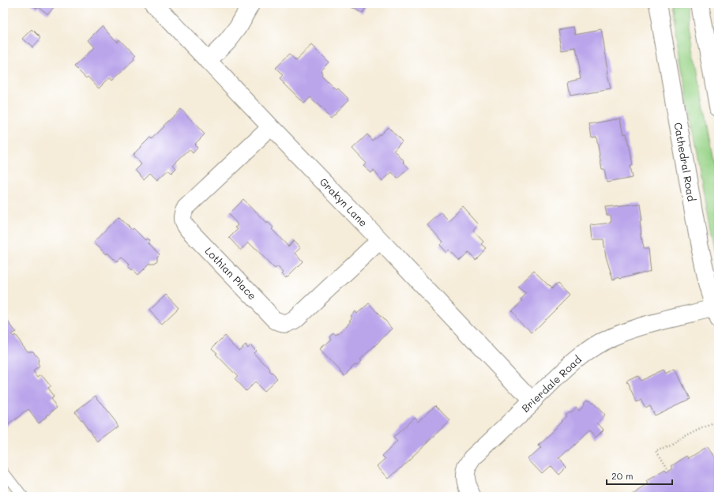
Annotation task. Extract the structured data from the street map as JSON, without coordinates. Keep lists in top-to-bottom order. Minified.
{"streets":{"street":["Cathedral Road","Grakyn Lane","Lothian Place","Brierdale Road"]},"crossings":[["Cathedral Road","Brierdale Road"],["Grakyn Lane","Lothian Place"],["Grakyn Lane","Brierdale Road"]],"scale_bar":"20 m"}
